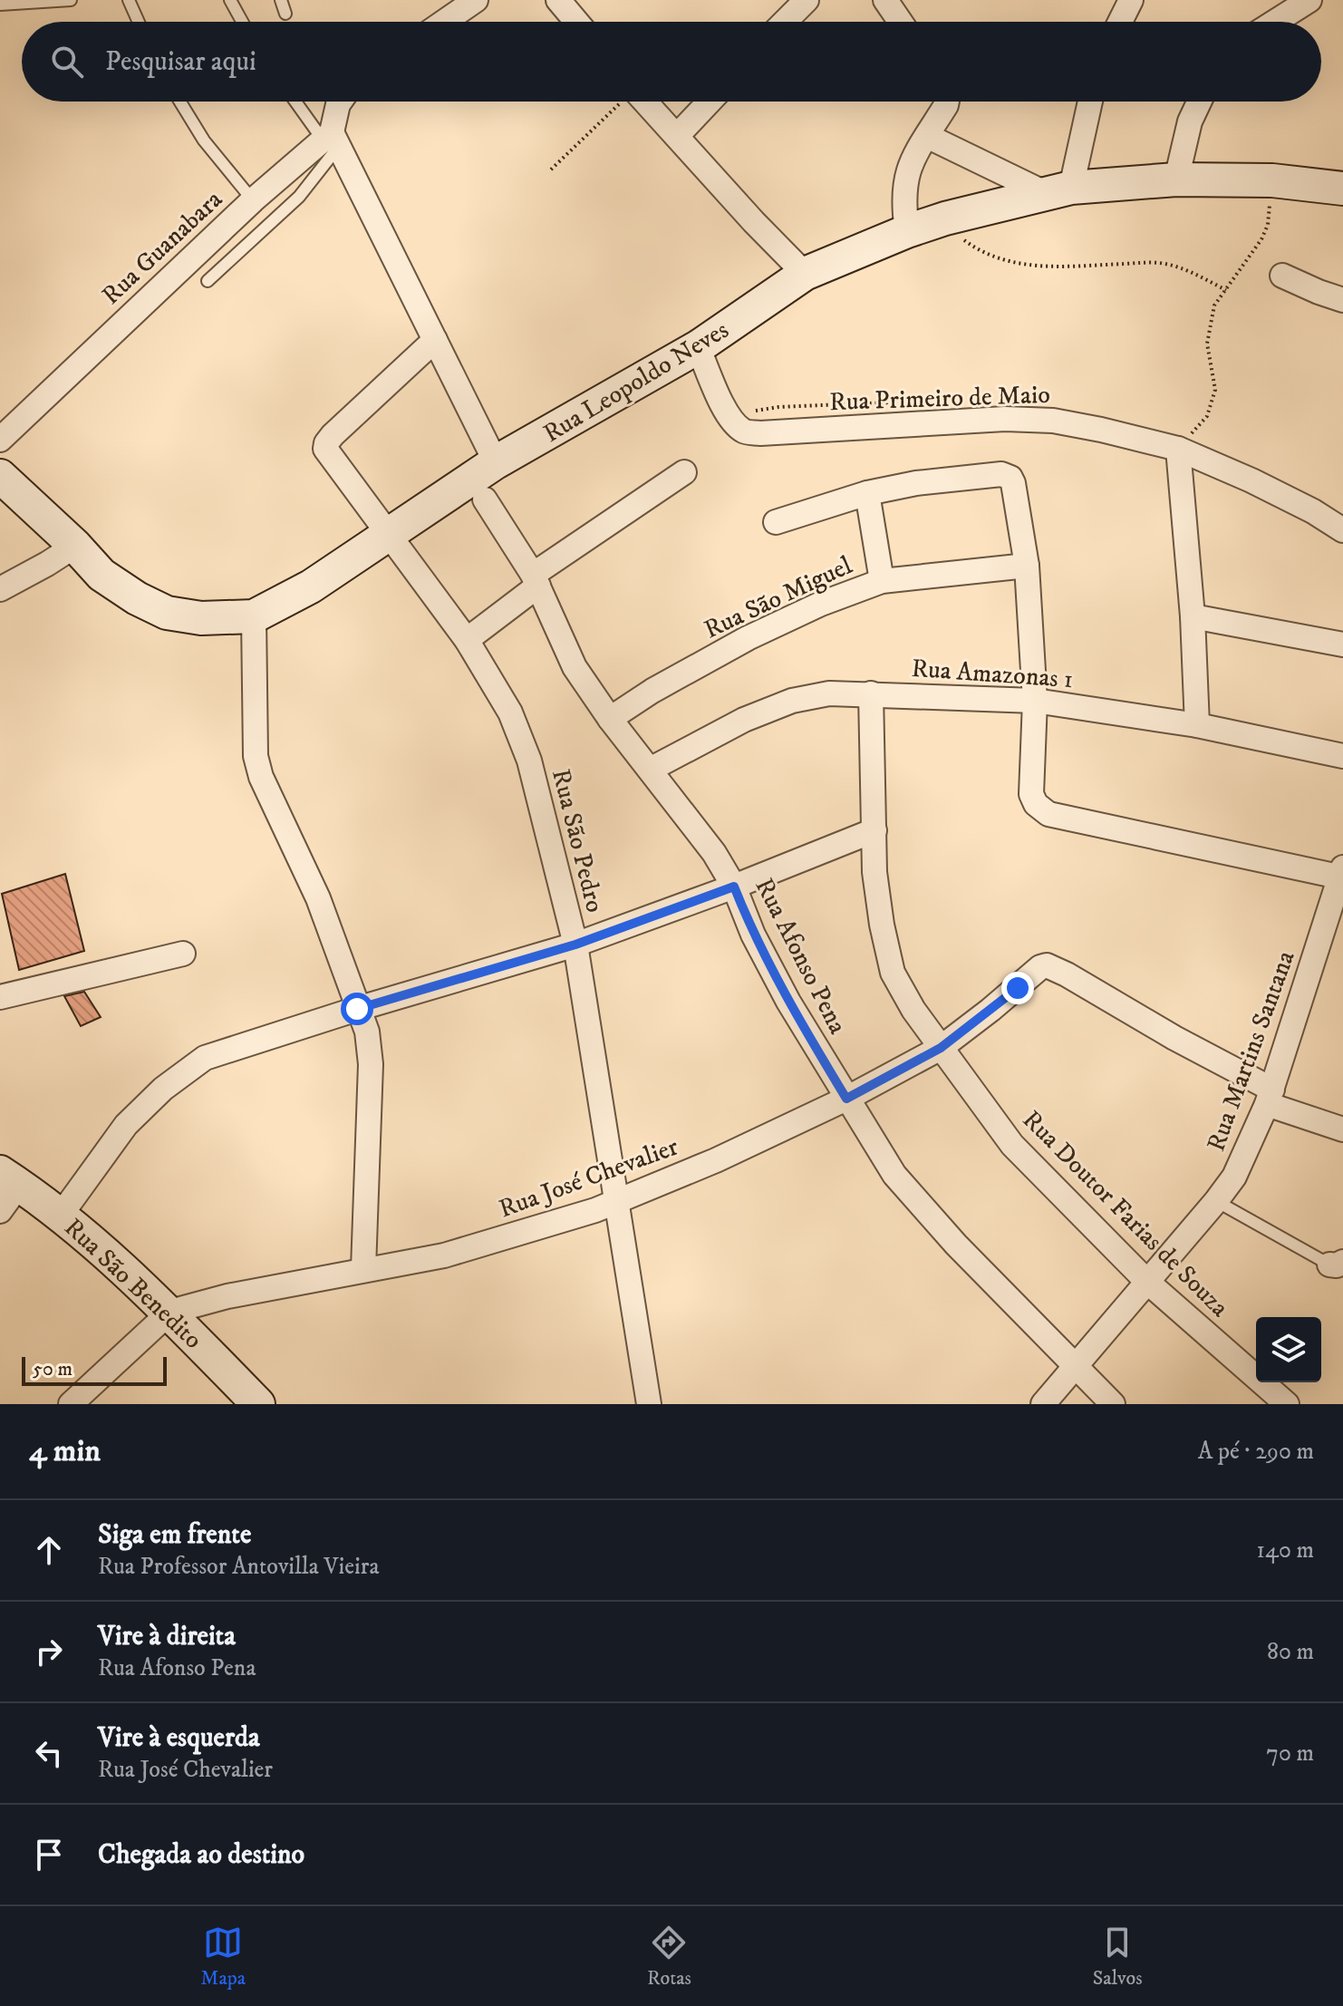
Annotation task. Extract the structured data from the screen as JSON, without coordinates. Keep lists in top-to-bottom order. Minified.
{"streets":{"street":["Rua Guanabara","Rua Leopoldo Neves","Rua Primeiro de Maio","Rua São Miguel","Rua Amazonas 1","Rua São Pedro","Rua Afonso Pena","Rua Martins Santana","Rua José Chevalier","Rua Doutor Farias de Souza","Rua São Benedito"]},"crossings":[["Rua Leopoldo Neves","Rua Primeiro de Maio"],["Rua Leopoldo Neves","Rua São Pedro"],["Rua São Miguel","Rua Afonso Pena"],["Rua Amazonas 1","Rua Afonso Pena"],["Rua Amazonas 1","Rua Doutor Farias de Souza"],["Rua São Pedro","Rua José Chevalier"],["Rua Afonso Pena","Rua Martins Santana"],["Rua Afonso Pena","Rua José Chevalier"],["Rua Martins Santana","Rua José Chevalier"],["Rua Martins Santana","Rua Doutor Farias de Souza"],["Rua José Chevalier","Rua Doutor Farias de Souza"],["Rua José Chevalier","Rua São Benedito"]],"scale_bar":"50 m","page":{"search":"Pesquisar aqui","scale":"50 m","heading":["4 min","A pé · 290 m"],"list":[["Siga em frente","Rua Professor Antovilla Vieira","140 m"],["Vire à direita","Rua Afonso Pena","80 m"],["Vire à esquerda","Rua José Chevalier","70 m"],"Chegada ao destino"],"nav":["Mapa","Rotas","Salvos"]}}
